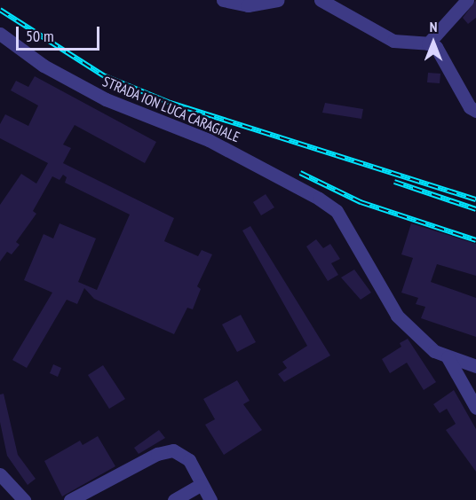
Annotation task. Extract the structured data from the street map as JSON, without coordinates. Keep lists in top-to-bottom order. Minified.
{"streets":{"street":["STRADA ION LUCA CARAGIALE"]},"scale_bar":"50 m","north":"top"}
